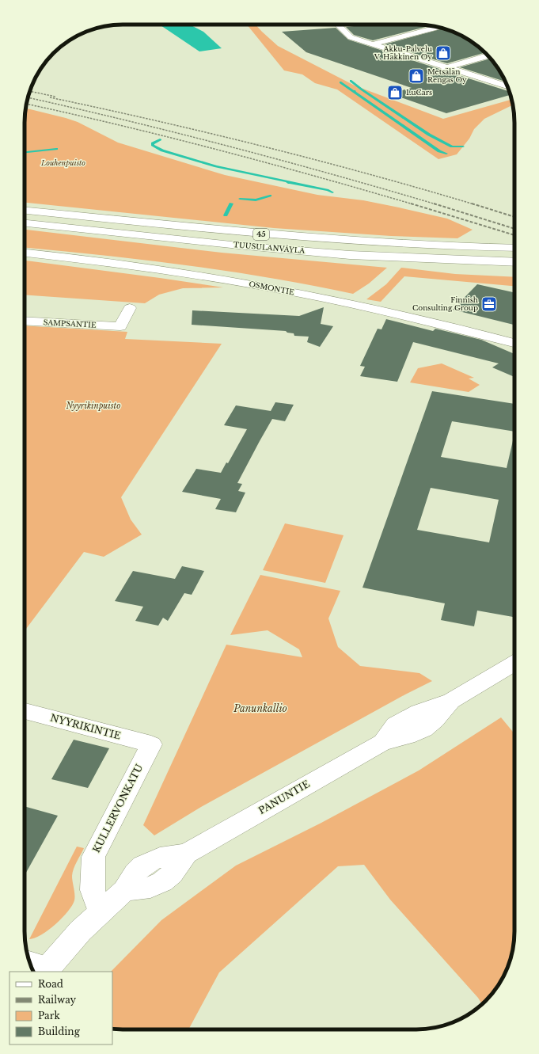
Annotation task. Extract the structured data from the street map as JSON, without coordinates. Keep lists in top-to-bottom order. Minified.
{"streets":{"main road":["45","TUUSULANVÄYLÄ","OSMONTIE","SAMPSANTIE","NYYRIKINTIE","PANUNTIE","KULLERVONKATU"]},"crossings":[["NYYRIKINTIE","KULLERVONKATU"],["PANUNTIE","KULLERVONKATU"]],"parks":["Louhenpuisto","Nyyrikinpuisto","Panunkallio"],"places":{"shop":["Akku-Palvelu V. Häkkinen Oy","Metsälän Rengas Oy","LuCars"],"office":["Finnish Consulting Group"]},"legend":["Road","Railway","Park","Building"]}
